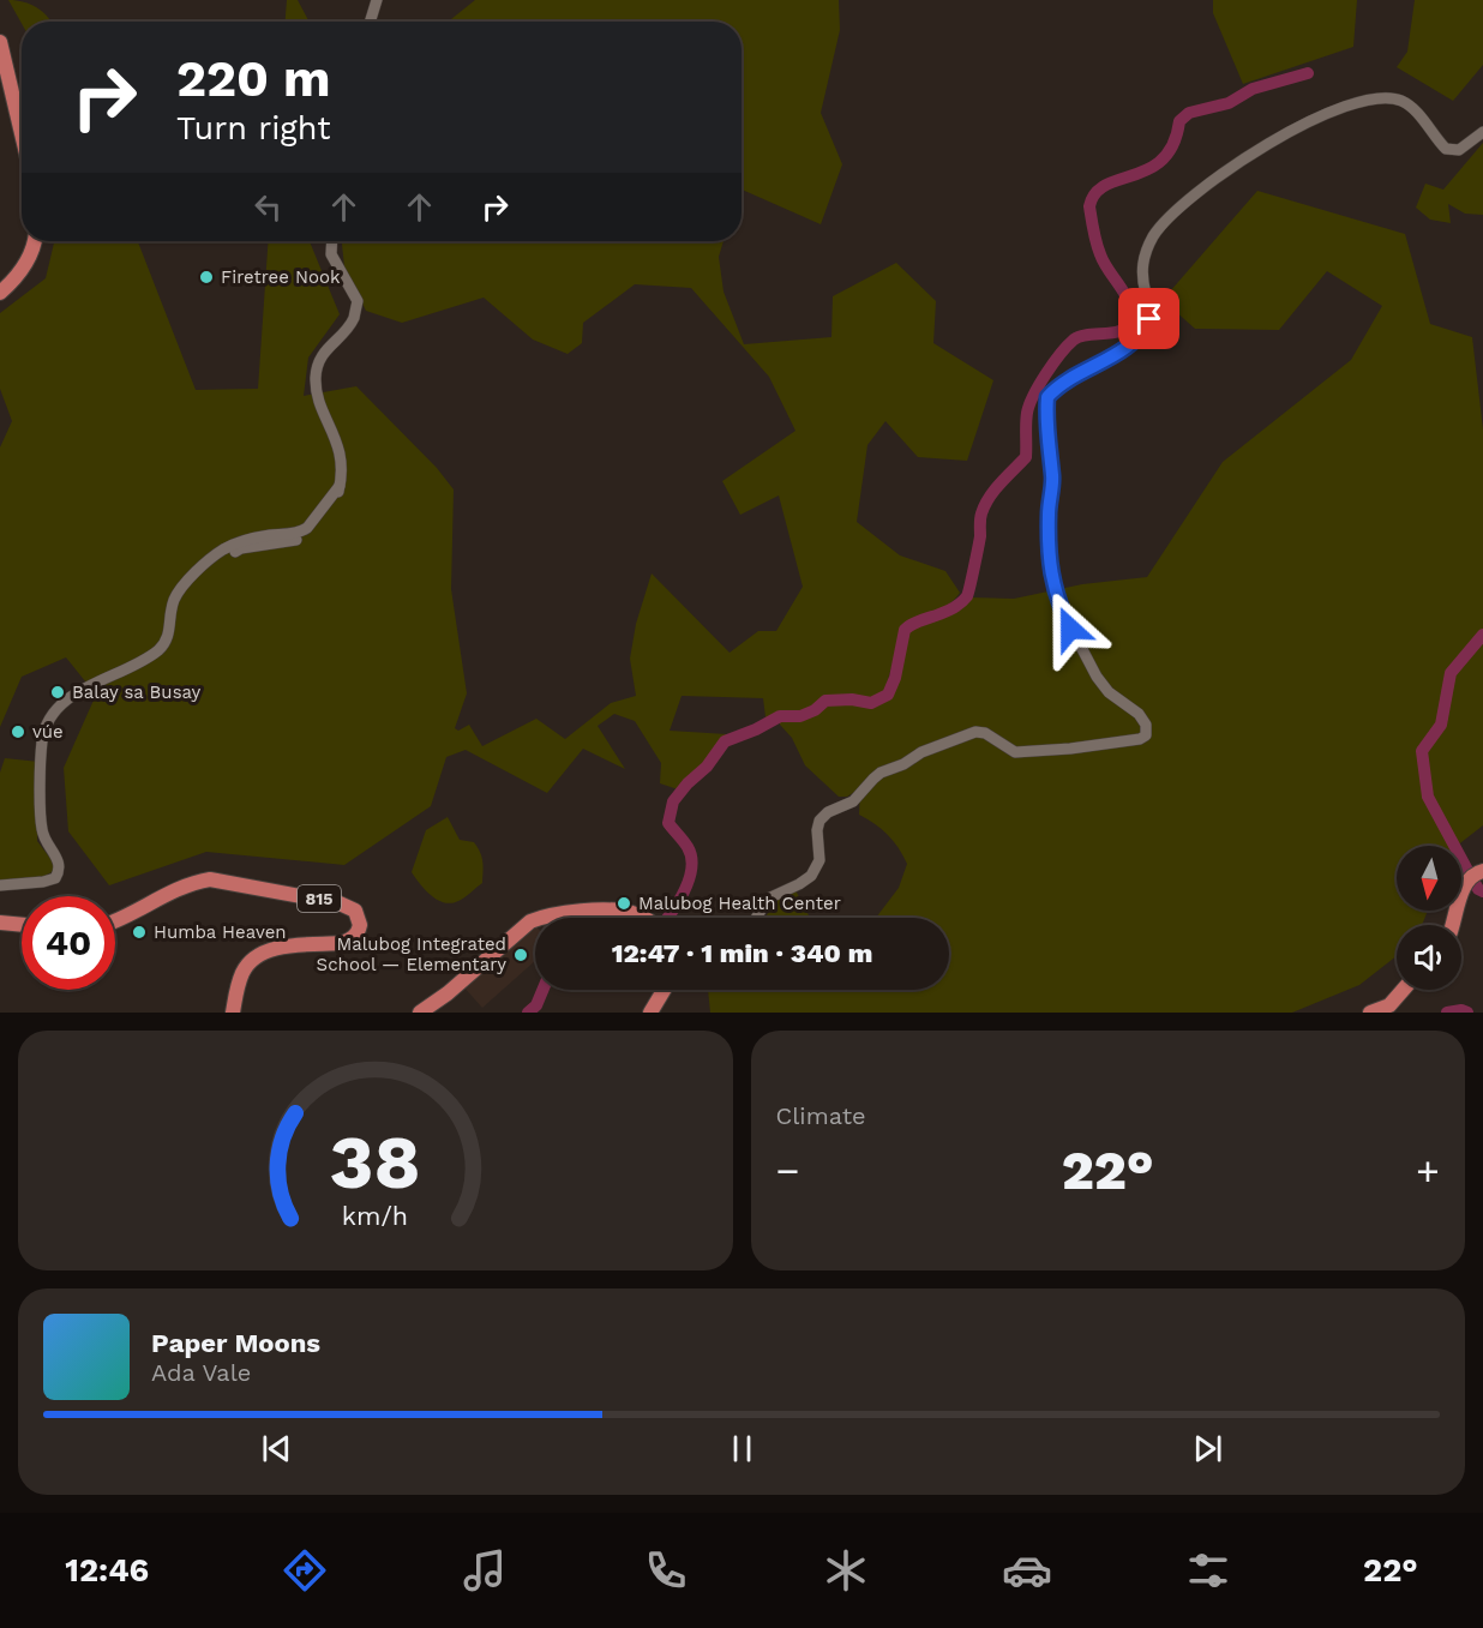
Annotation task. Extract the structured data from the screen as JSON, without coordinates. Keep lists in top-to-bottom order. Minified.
{"streets":{"main road":["815"]},"places":["Firetree Nook","Balay sa Busay","vúe","Malubog Health Center","Humba Heaven","Malubog Integrated School — Elementary"],"north":"bottom","page":{"turn":["220 m","Turn right"],"limit":"40","trip":"12:47 · 1 min · 340 m","tile":"Climate","heat":["−","22°","+"],"song":["Paper Moons","Ada Vale"],"tabs":["12:46","22°"],"gauge":["38","km/h"]}}
